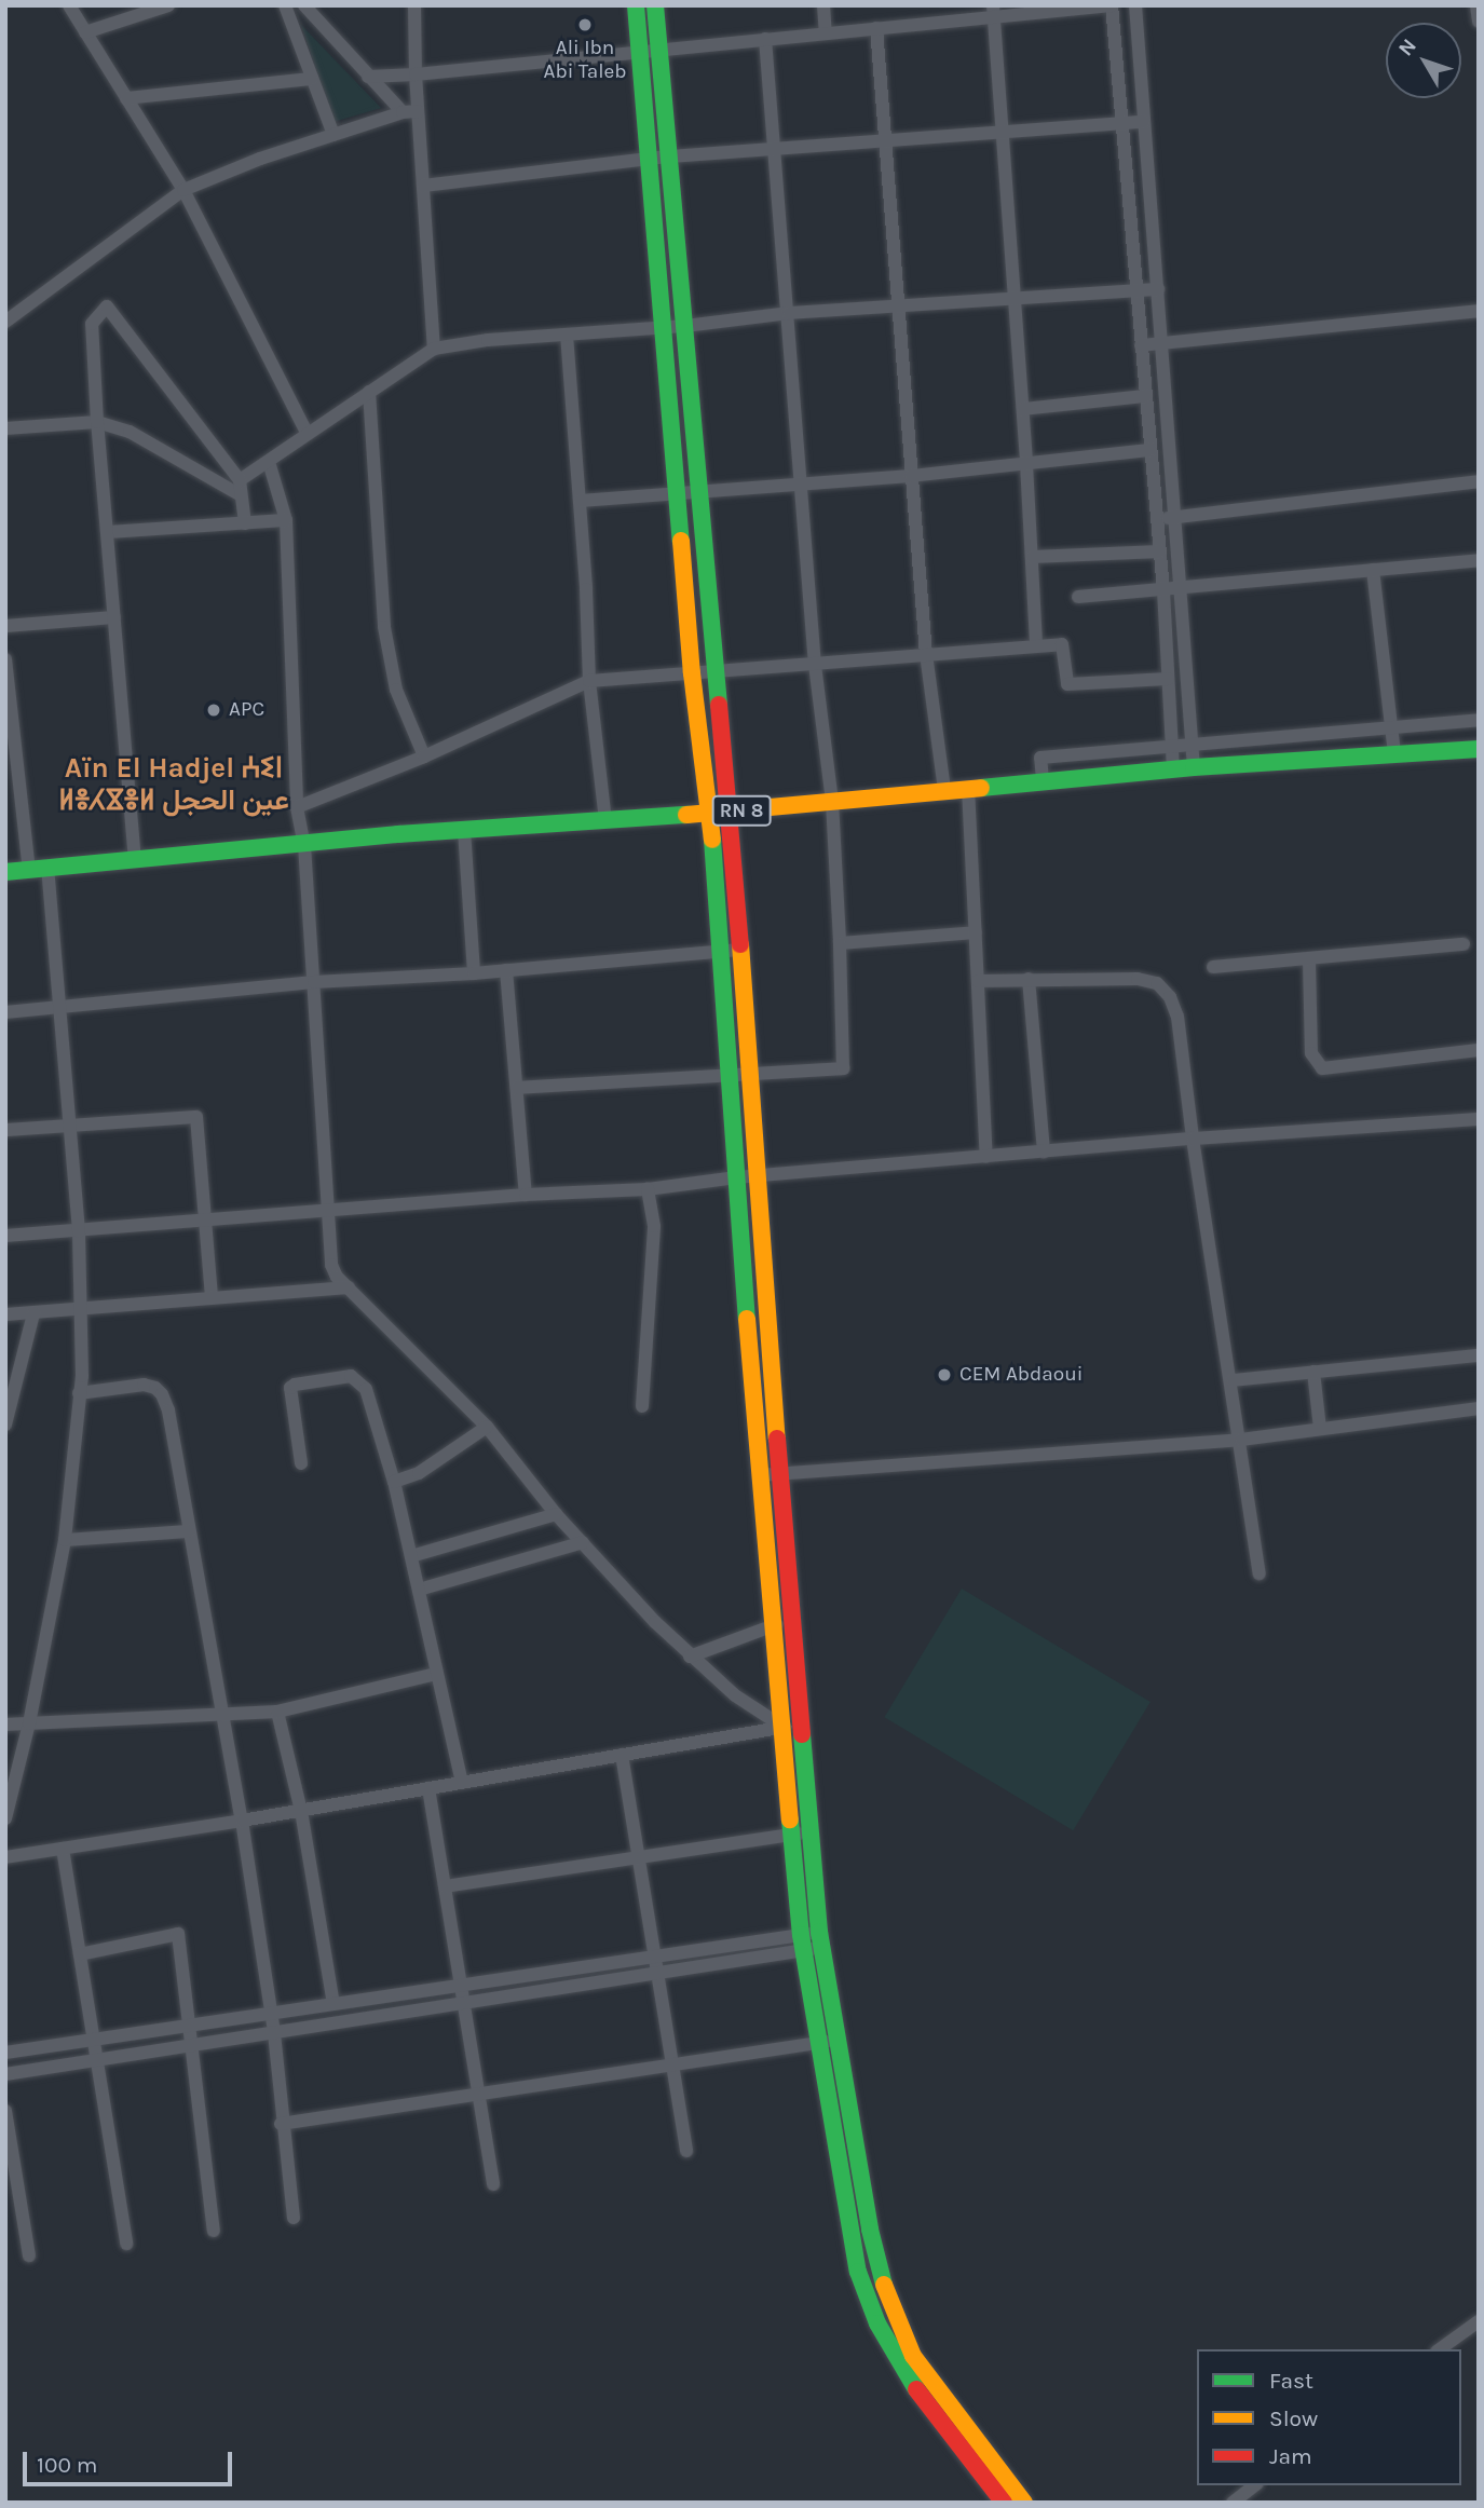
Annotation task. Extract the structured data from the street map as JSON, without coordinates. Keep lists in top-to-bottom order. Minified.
{"streets":{"main road":["RN 8"]},"districts":["Aïn El Hadjel ⵄⵉⵏ ⵍⴻⵃⴵⴻⵍ عين الحجل"],"places":["Ali Ibn Abi Taleb","APC","CEM Abdaoui"],"legend":["Fast","Slow","Jam"],"scale_bar":"100 m","north":"top left"}
